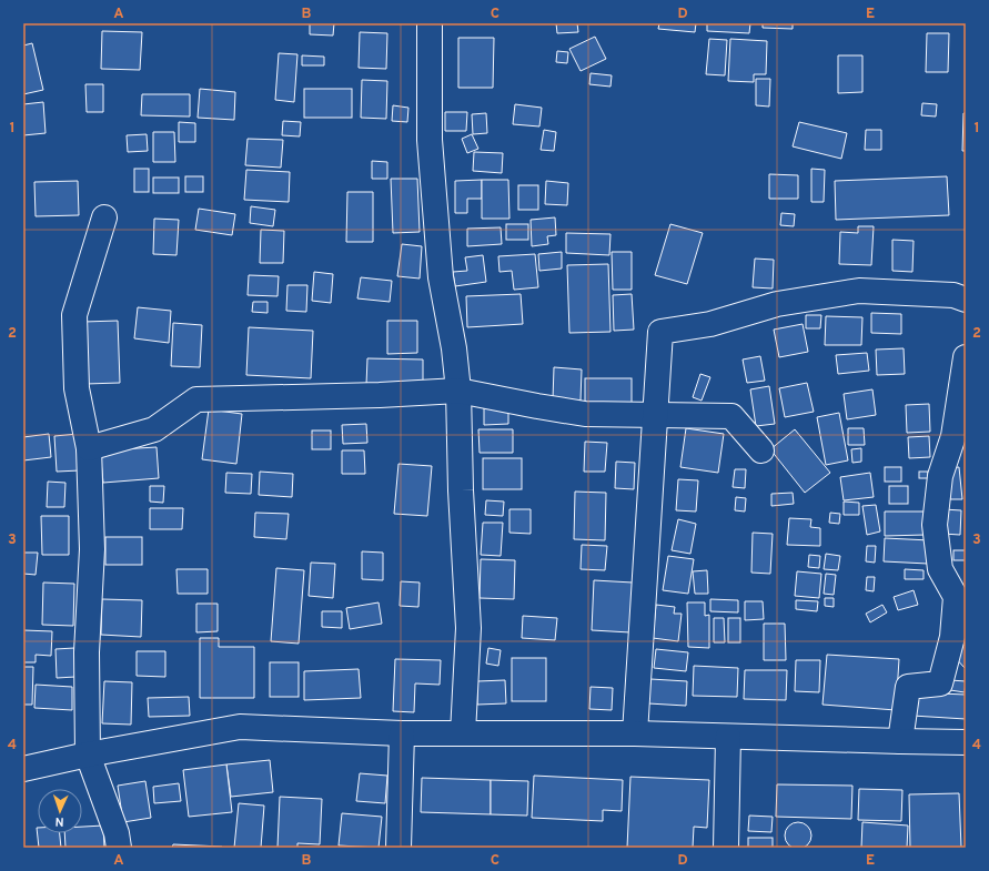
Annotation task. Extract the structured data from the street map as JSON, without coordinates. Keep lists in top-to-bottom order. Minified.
{"north":"bottom","grid":{"columns":["A","B","C","D","E"],"rows":["1","2","3","4"]}}
